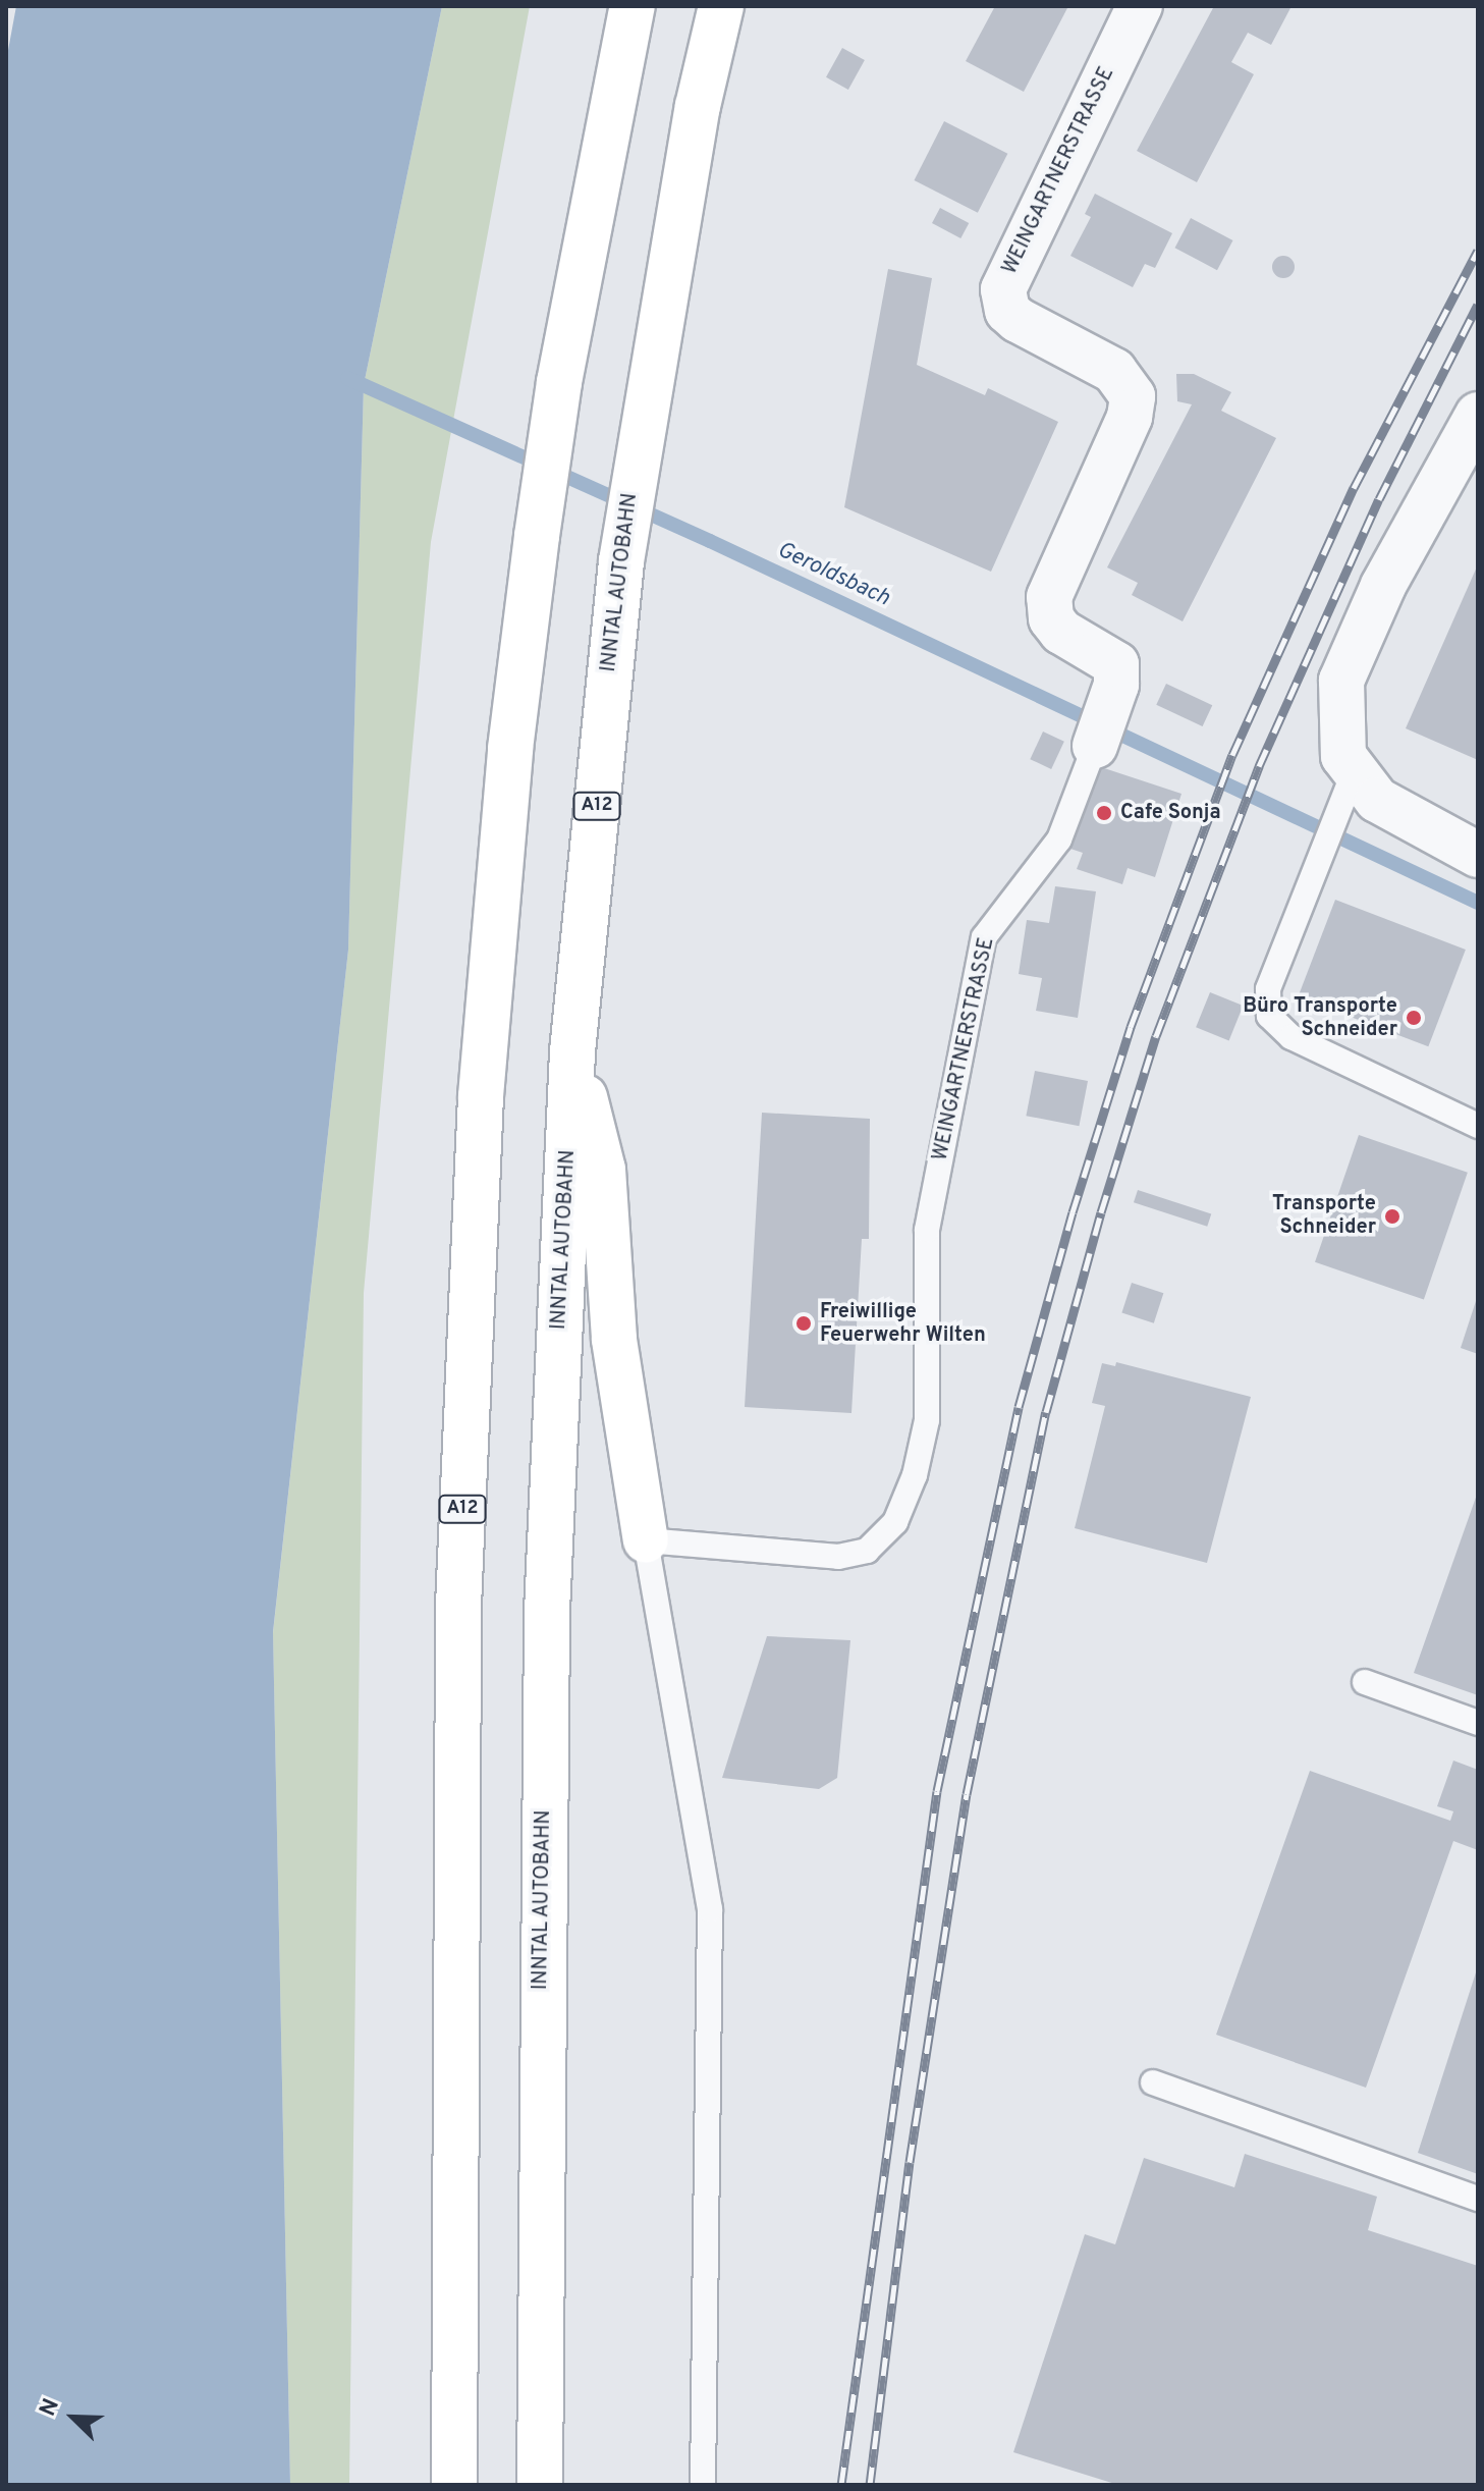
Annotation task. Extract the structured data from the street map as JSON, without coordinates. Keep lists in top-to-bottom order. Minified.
{"streets":{"highway":["INNTAL AUTOBAHN","A12"],"street":["WEINGARTNERSTRASSE"]},"water":["Geroldsbach"],"places":["Cafe Sonja","Büro Transporte Schneider","Transporte Schneider","Freiwillige Feuerwehr Wilten"],"north":"top left"}
